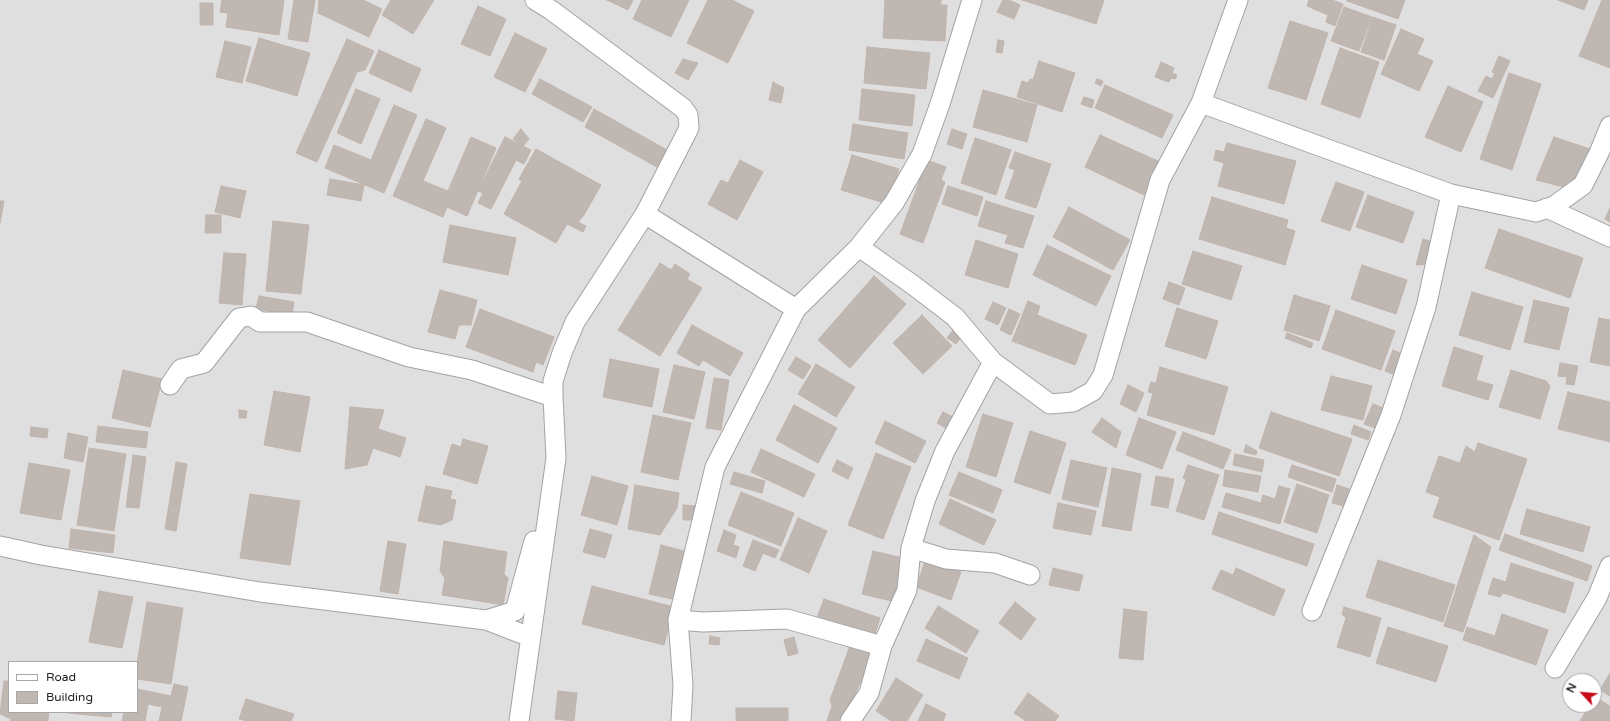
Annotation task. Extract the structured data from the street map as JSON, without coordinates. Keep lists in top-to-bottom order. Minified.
{"legend":["Road","Building"],"north":"top left"}
